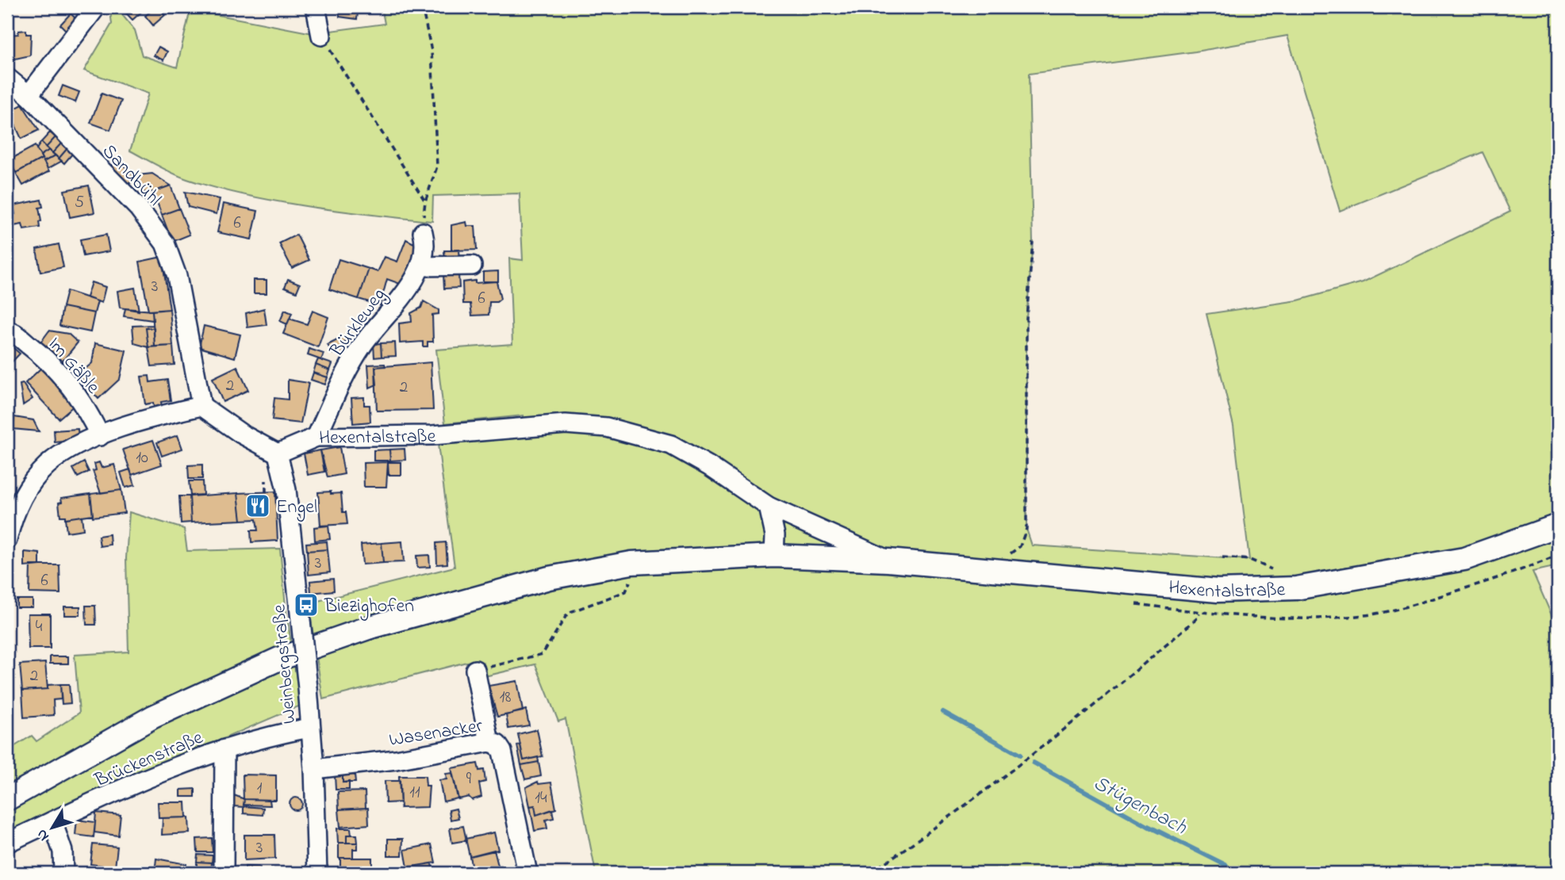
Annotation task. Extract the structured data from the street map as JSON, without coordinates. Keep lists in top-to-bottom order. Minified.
{"streets":{"main road":["Hexentalstraße"],"street":["Sandbühl","Bürkleweg","Im Gäßle","Weinbergstraße","Wasenacker","Brückenstraße"]},"crossings":[["Bürkleweg","Hexentalstraße"],["Hexentalstraße","Weinbergstraße"],["Weinbergstraße","Wasenacker"],["Weinbergstraße","Brückenstraße"]],"water":["Stügenbach"],"places":{"restaurant":["Engel"],"bus stop":["Biezighofen"]},"house_numbers":["5","6","3","6","2","2","10","3","6","4","2","18","9","1","11","14","3"],"north":"bottom left"}
